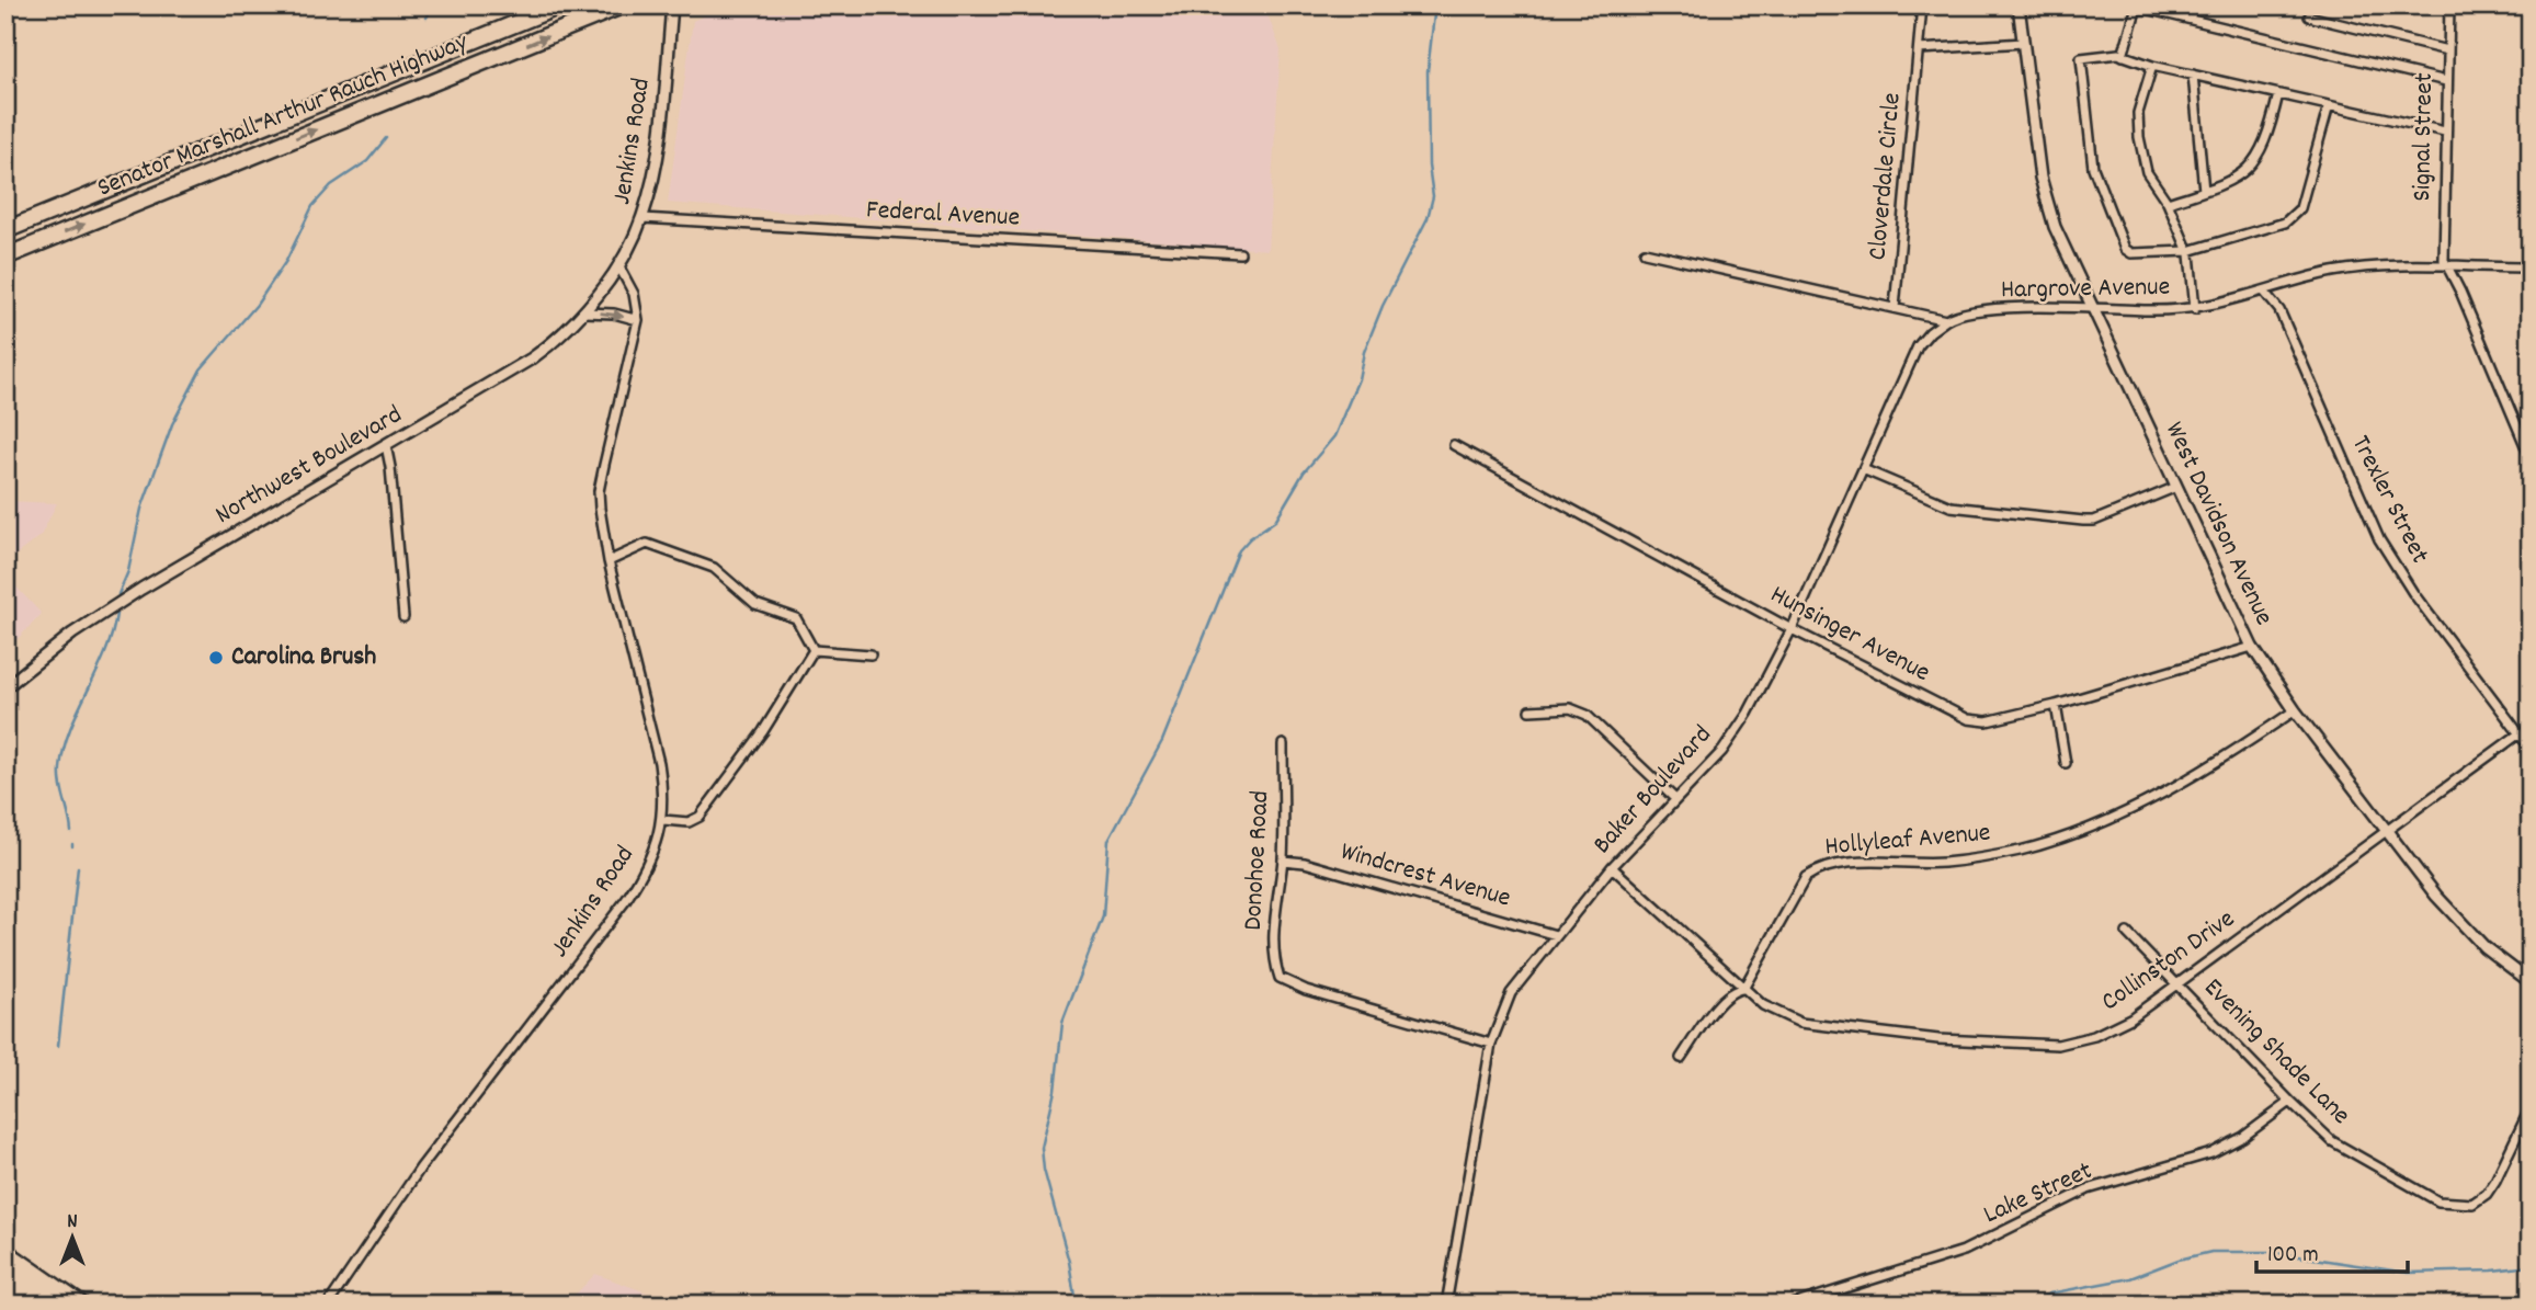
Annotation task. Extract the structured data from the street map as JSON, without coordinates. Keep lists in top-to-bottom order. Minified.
{"streets":{"highway":["Senator Marshall Arthur Rauch Highway"],"street":["Signal Street","Jenkins Road","Cloverdale Circle","Federal Avenue","Hargrove Avenue","Northwest Boulevard","Trexler Street","West Davidson Avenue","Hunsinger Avenue","Baker Boulevard","Hollyleaf Avenue","Donohoe Road","Windcrest Avenue","Collinston Drive","Evening Shade Lane","Lake Street"]},"crossings":[["Signal Street","Hargrove Avenue"],["Jenkins Road","Federal Avenue"],["Jenkins Road","Northwest Boulevard"],["Cloverdale Circle","Hargrove Avenue"],["Hargrove Avenue","Trexler Street"],["Hargrove Avenue","West Davidson Avenue"],["Hargrove Avenue","Baker Boulevard"],["Trexler Street","Collinston Drive"],["West Davidson Avenue","Hunsinger Avenue"],["West Davidson Avenue","Hollyleaf Avenue"],["West Davidson Avenue","Collinston Drive"],["Hunsinger Avenue","Baker Boulevard"],["Baker Boulevard","Donohoe Road"],["Baker Boulevard","Windcrest Avenue"],["Baker Boulevard","Collinston Drive"],["Hollyleaf Avenue","Collinston Drive"],["Donohoe Road","Windcrest Avenue"],["Collinston Drive","Evening Shade Lane"],["Evening Shade Lane","Lake Street"]],"places":["Carolina Brush"],"scale_bar":"100 m","north":"top"}
